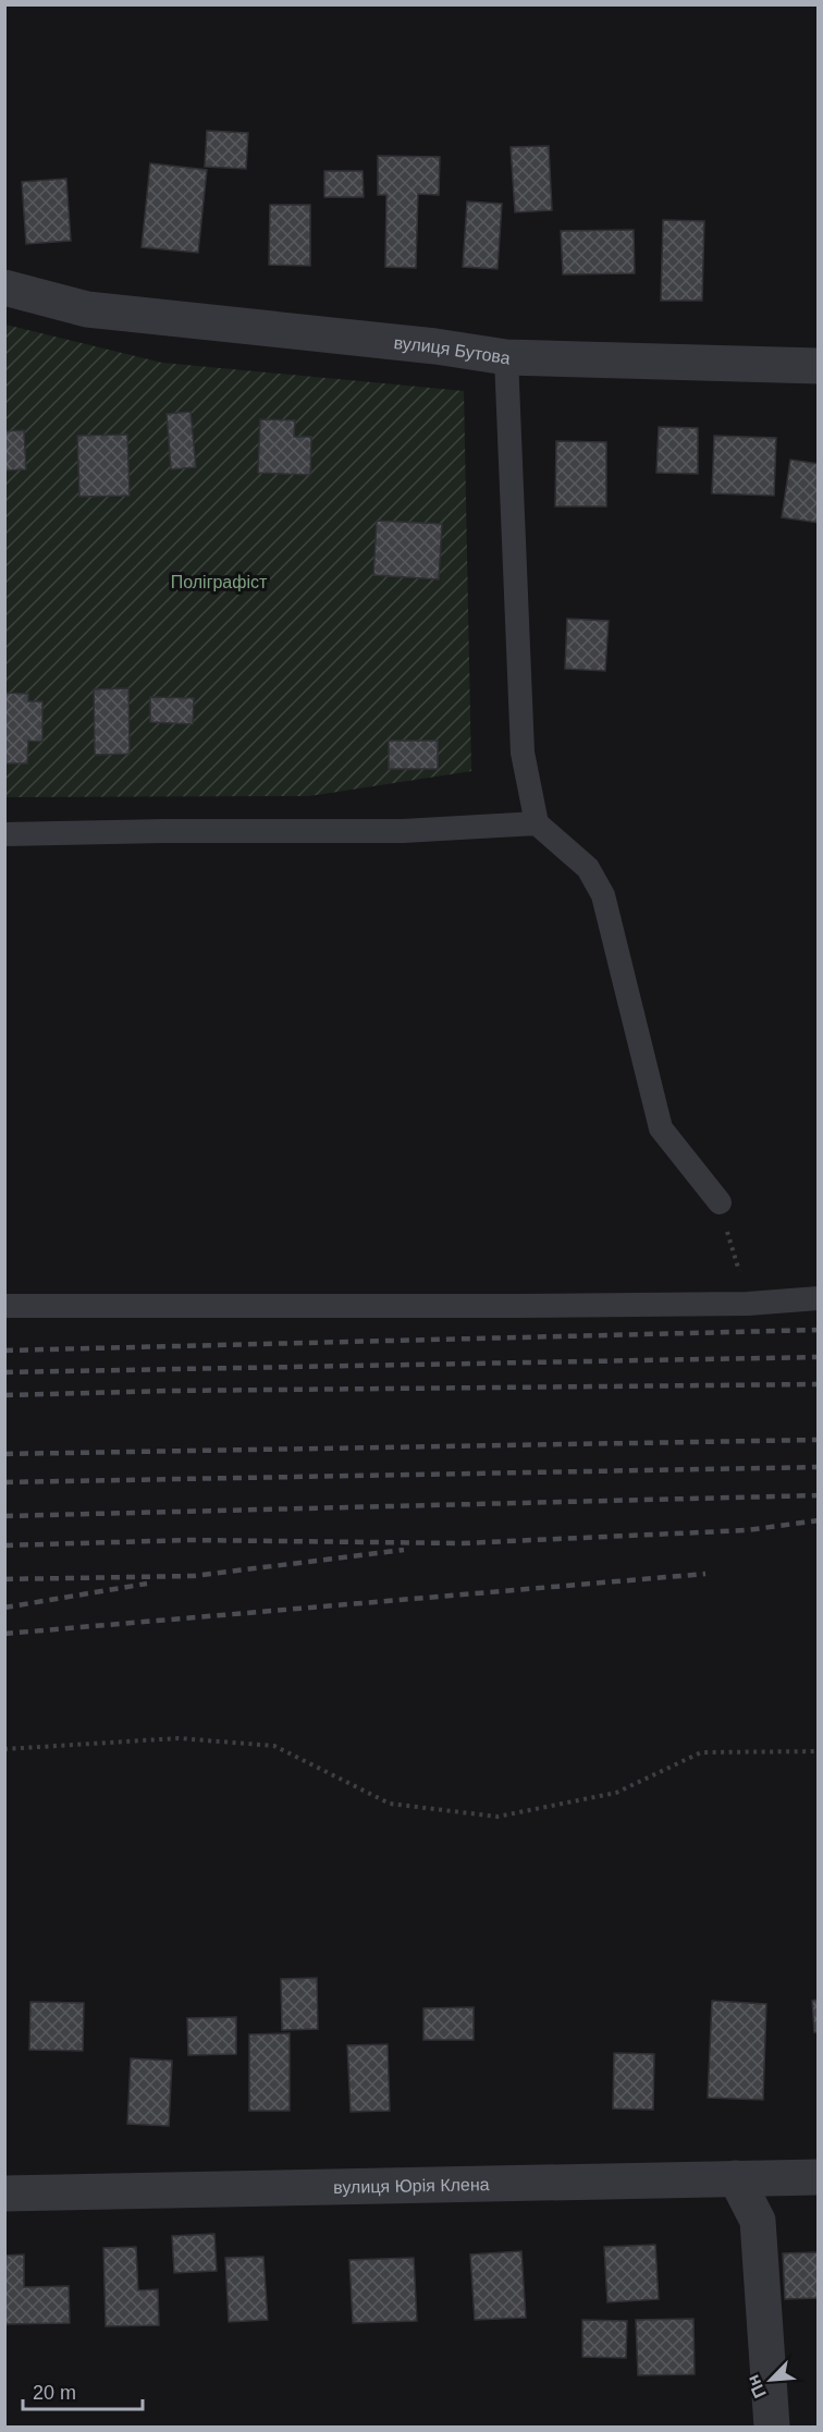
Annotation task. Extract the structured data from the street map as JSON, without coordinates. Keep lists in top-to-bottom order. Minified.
{"streets":{"street":["вулиця Бутова","вулиця Юрія Клена"]},"parks":["Поліграфіст"],"scale_bar":"20 m","north":"bottom left"}
